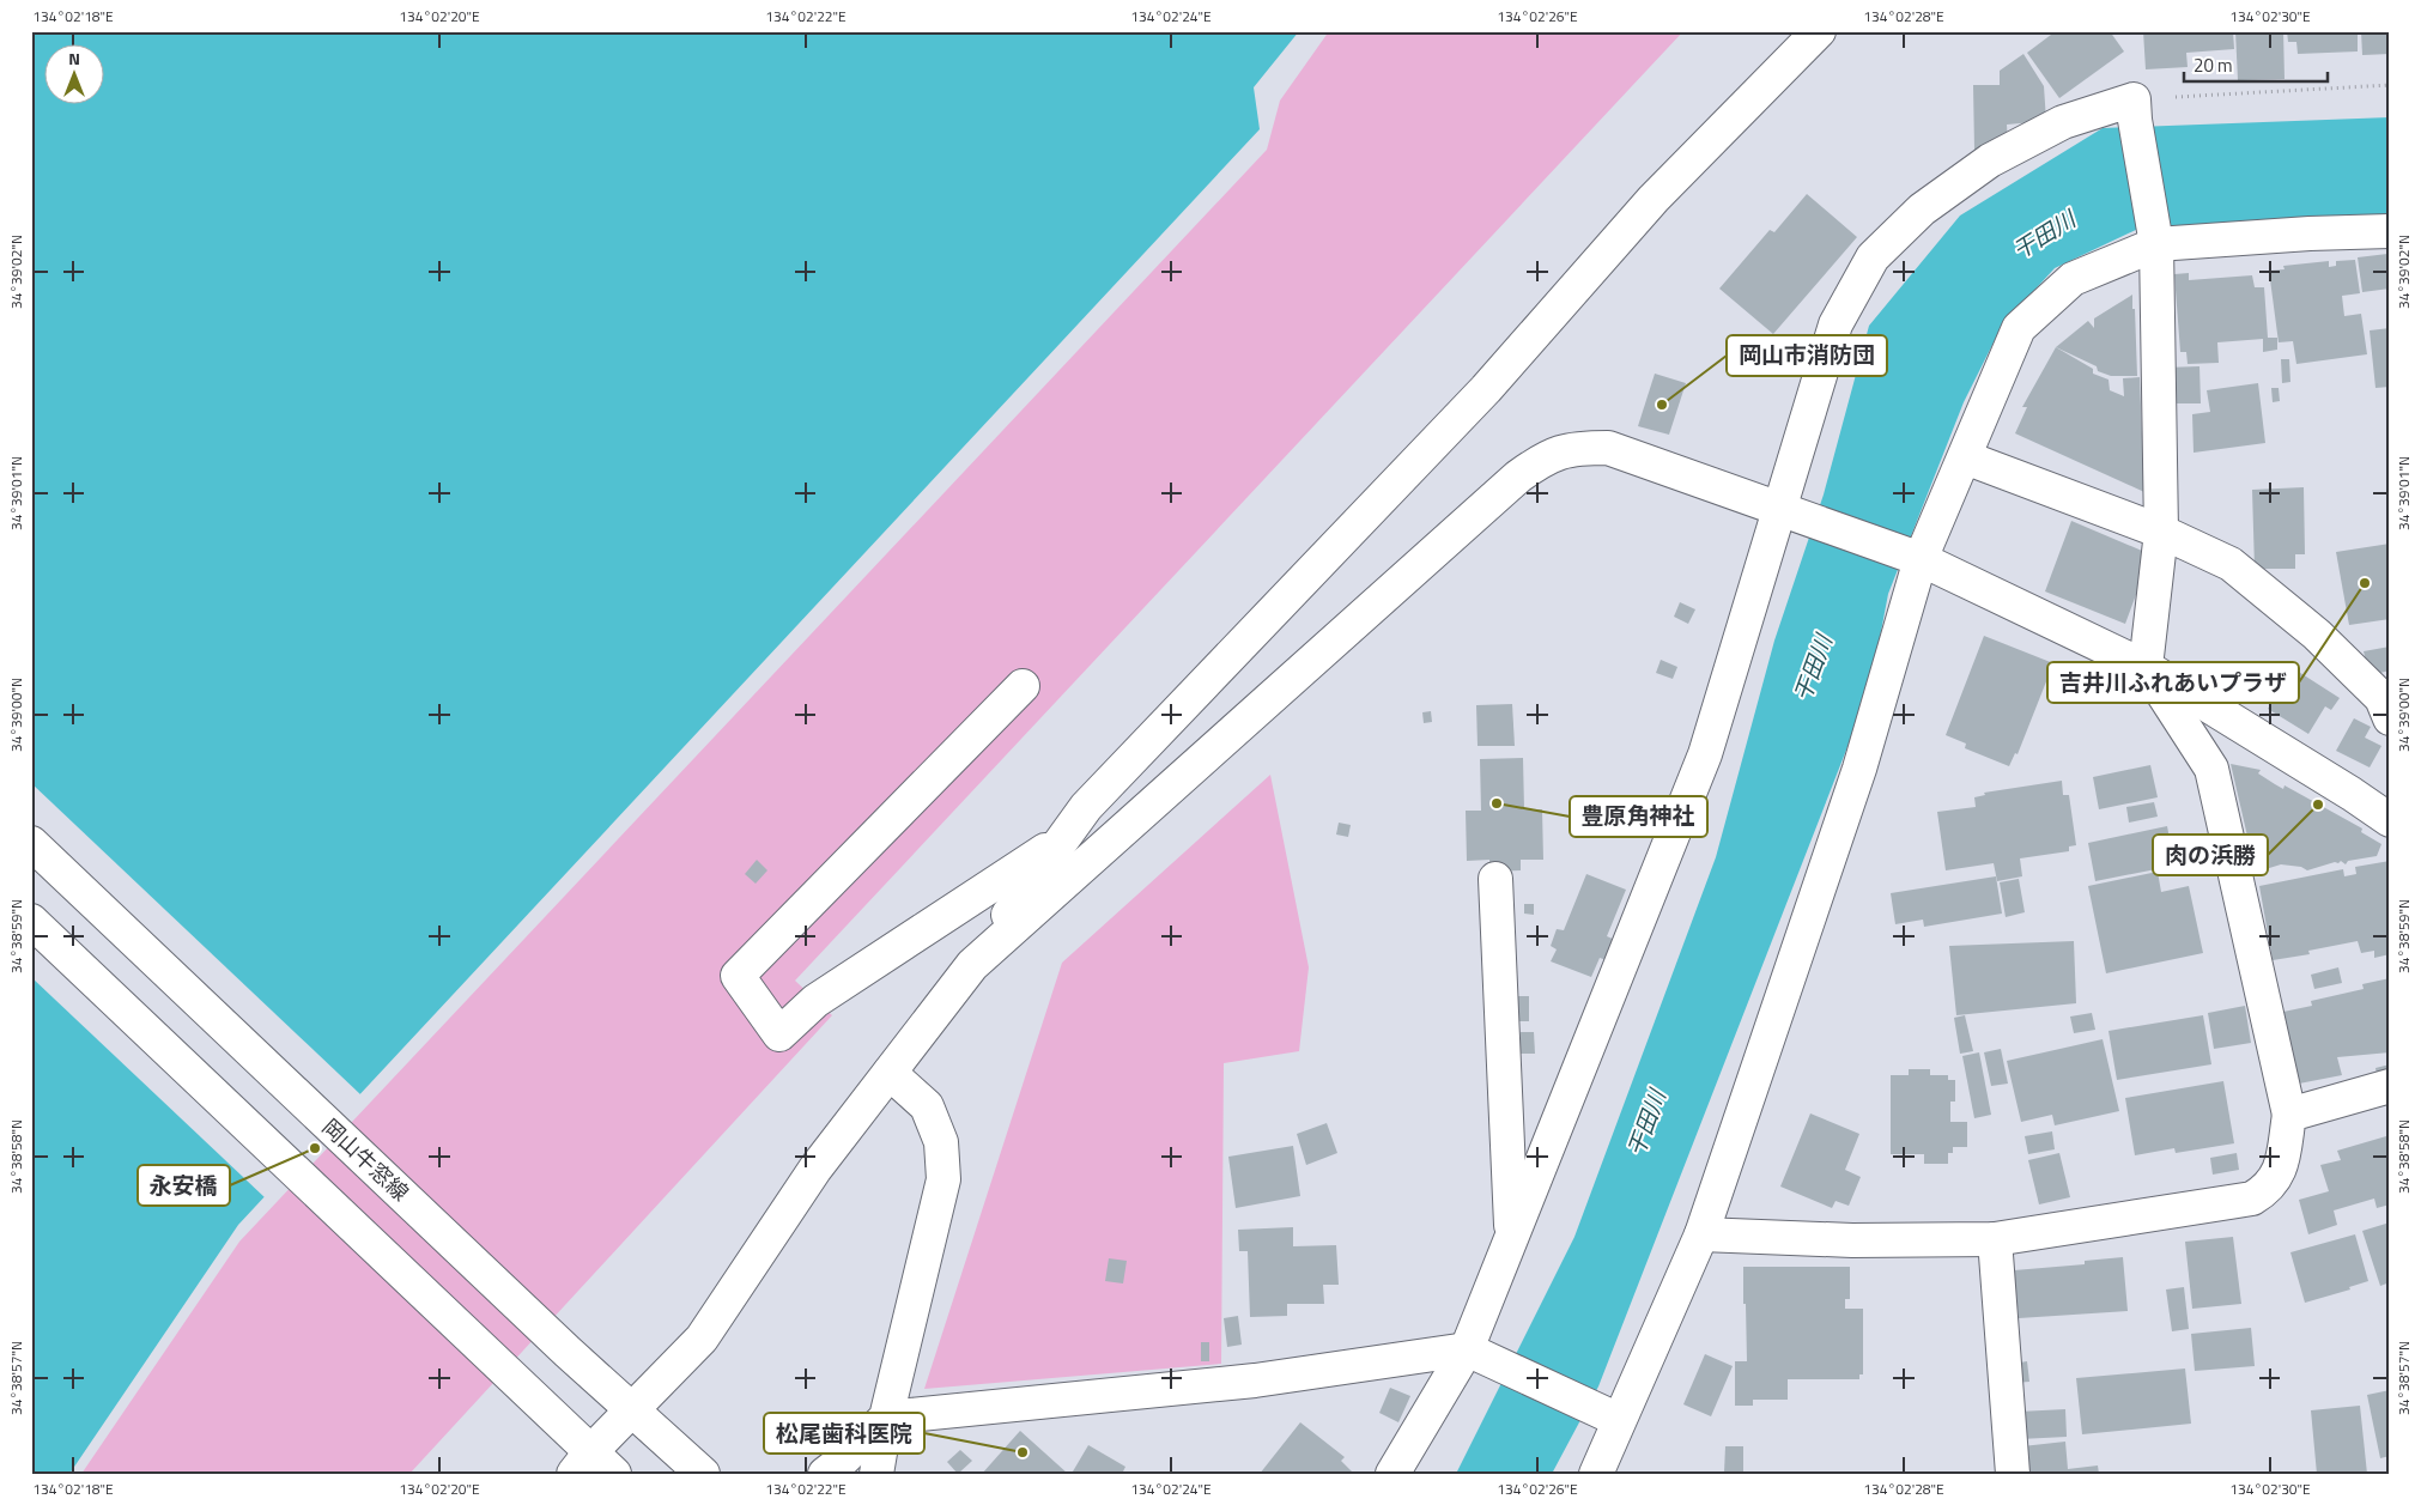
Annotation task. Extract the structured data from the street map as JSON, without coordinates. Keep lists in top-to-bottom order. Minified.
{"streets":{"street":["岡山牛窓線"]},"water":["干田川"],"places":["岡山市消防団","吉井川ふれあいプラザ","豊原角神社","肉の浜勝","永安橋","松尾歯科医院"],"scale_bar":"20 m","north":"top","coordinates":["134°02'18\"E","134°02'20\"E","134°02'22\"E","134°02'24\"E","134°02'26\"E","134°02'28\"E","134°02'30\"E","34°39'02\"N","34°39'01\"N","34°39'00\"N","34°38'59\"N","34°38'58\"N","34°38'57\"N"]}
